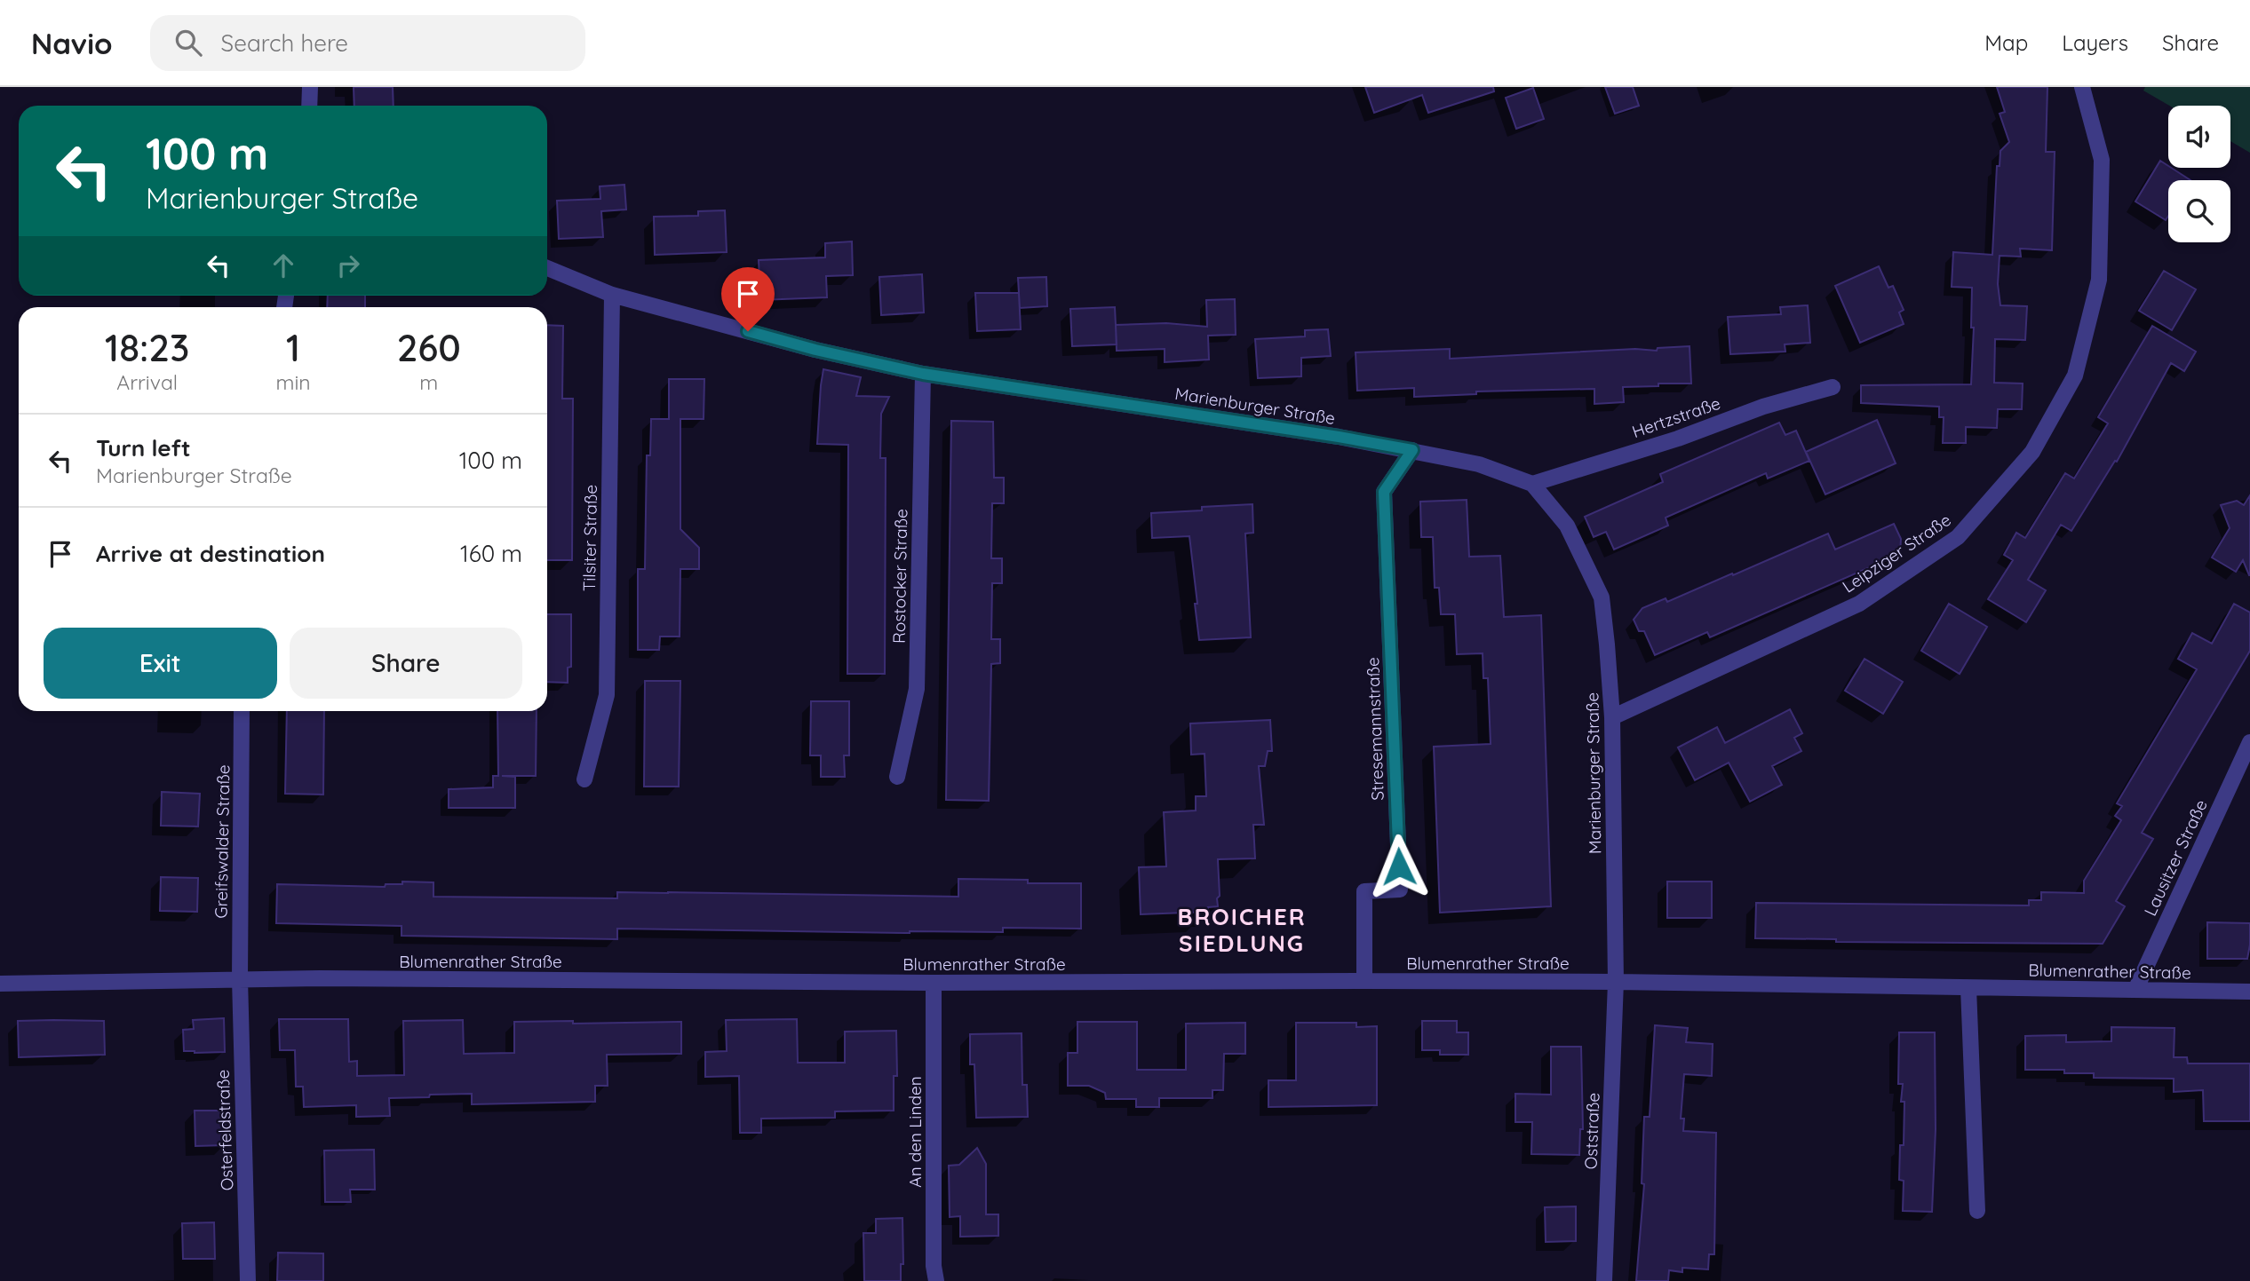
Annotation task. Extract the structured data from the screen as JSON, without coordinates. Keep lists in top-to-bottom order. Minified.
{"streets":{"street":["Marienburger Straße","Hertzstraße","Tilsiter Straße","Leipziger Straße","Rostocker Straße","Stresemannstraße","Greifswalder Straße","Lausitzer Straße","Blumenrather Straße","Osterfeldstraße","Oststraße","An den Linden"]},"crossings":[["Marienburger Straße","Hertzstraße"],["Marienburger Straße","Tilsiter Straße"],["Marienburger Straße","Leipziger Straße"],["Marienburger Straße","Rostocker Straße"],["Marienburger Straße","Stresemannstraße"],["Marienburger Straße","Blumenrather Straße"],["Marienburger Straße","Oststraße"],["Stresemannstraße","Blumenrather Straße"],["Greifswalder Straße","Blumenrather Straße"],["Greifswalder Straße","Osterfeldstraße"],["Lausitzer Straße","Blumenrather Straße"],["Blumenrather Straße","Osterfeldstraße"],["Blumenrather Straße","Oststraße"],["Blumenrather Straße","An den Linden"]],"districts":["BROICHER SIEDLUNG"],"page":{"header":"Navio","search":"Search here","nav":["Map","Layers","Share"],"turn":["100 m","Marienburger Straße"],"eta":["18:23","Arrival","1","min","260","m"],"list":[{"name":"Turn left","note":"Marienburger Straße","value":"100 m"},{"name":"Arrive at destination","value":"160 m"}],"buttons":["Exit","Share"]}}
